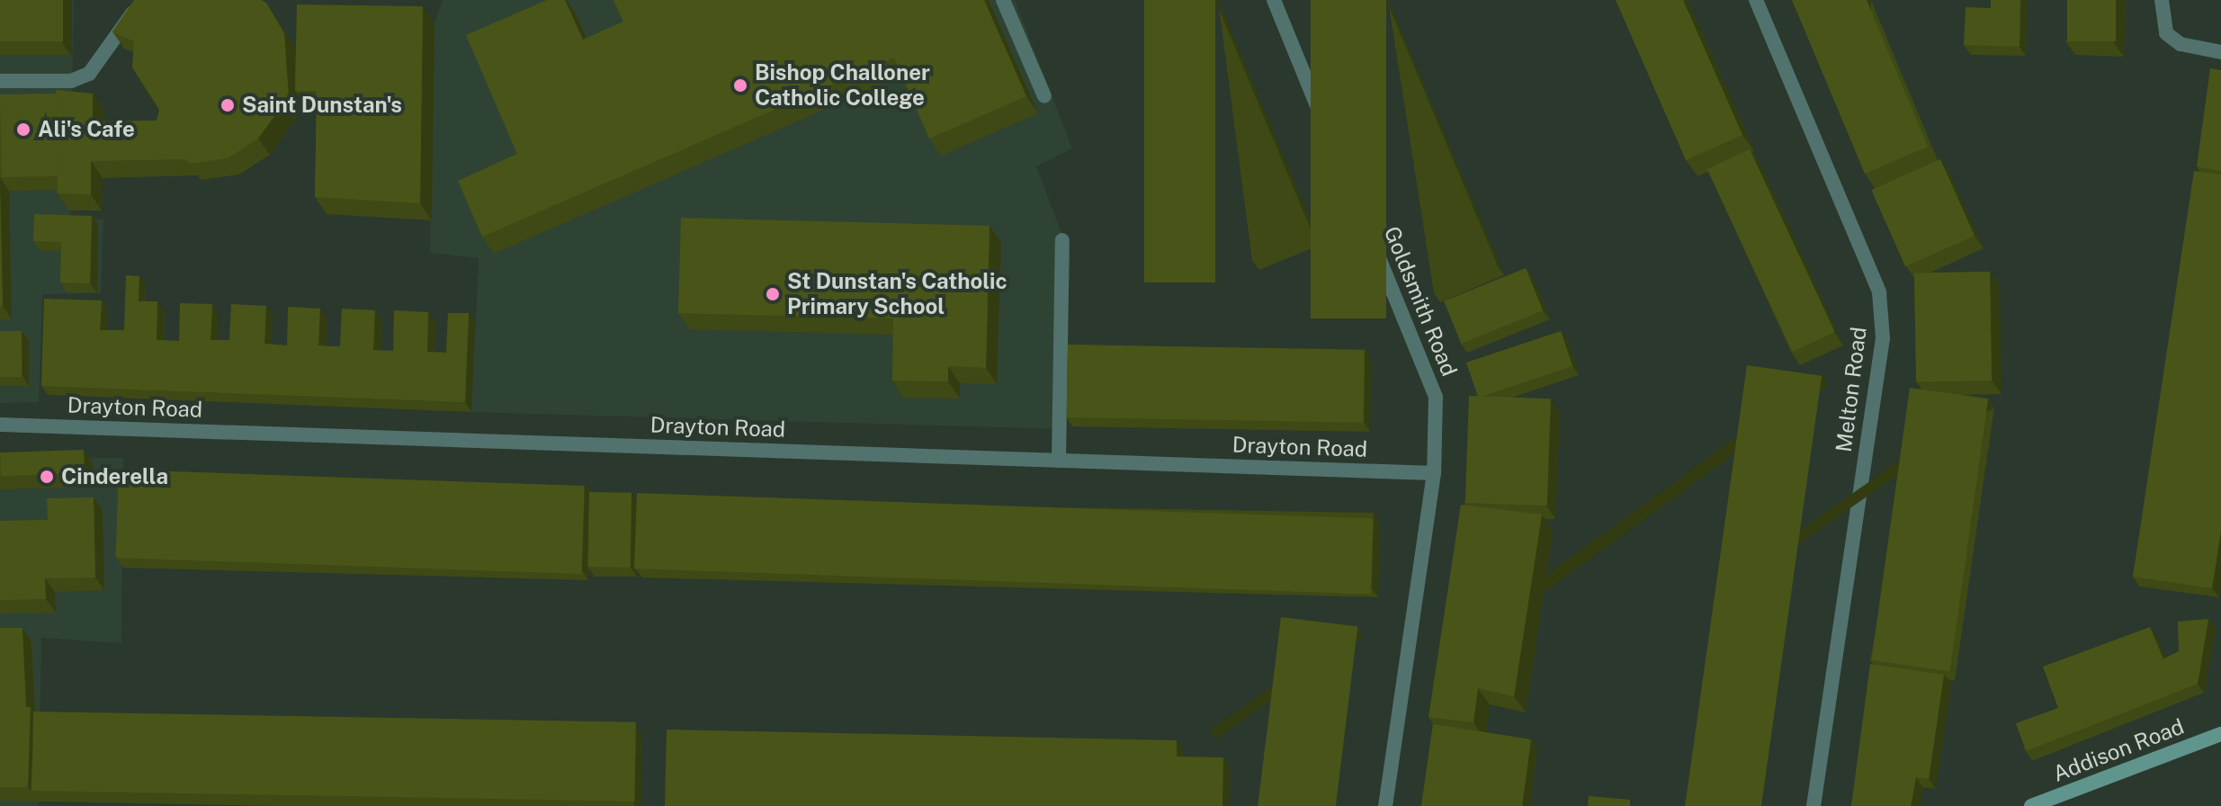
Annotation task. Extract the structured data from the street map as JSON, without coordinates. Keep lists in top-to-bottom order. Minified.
{"streets":{"main road":["Addison Road"],"street":["Goldsmith Road","Melton Road","Drayton Road"]},"crossings":[["Goldsmith Road","Drayton Road"]],"places":["Bishop Challoner Catholic College","Saint Dunstan's","Ali's Cafe","St Dunstan's Catholic Primary School","Cinderella"]}
